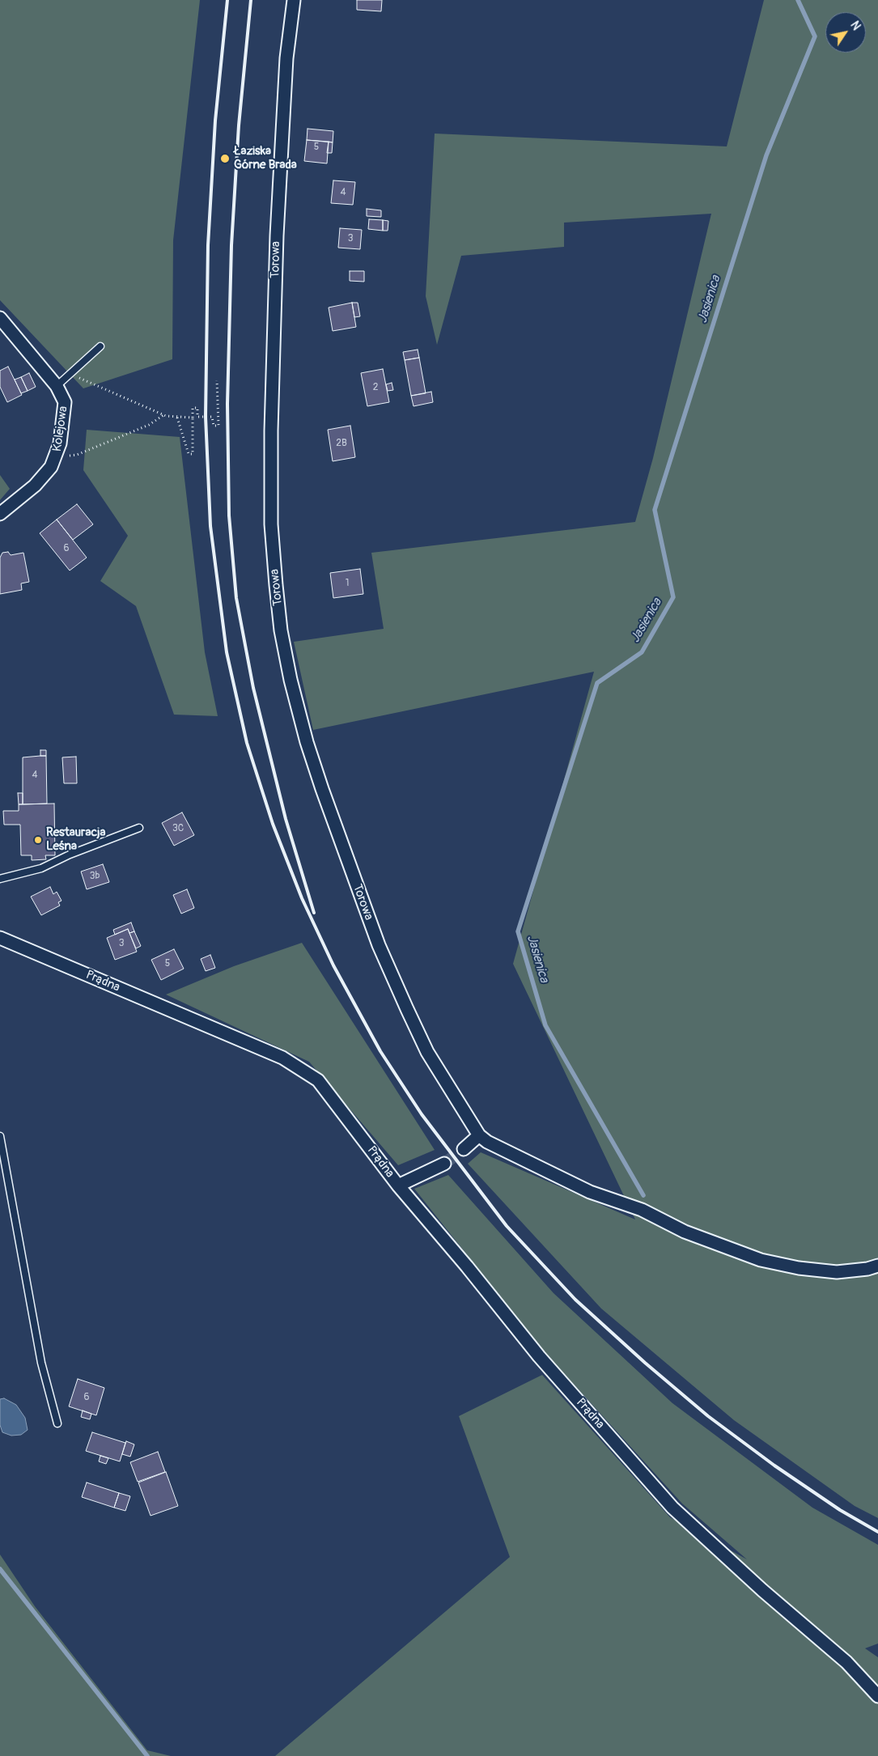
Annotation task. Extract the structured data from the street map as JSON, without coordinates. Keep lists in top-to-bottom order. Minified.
{"streets":{"street":["Torowa","Kolejowa","Prądna"]},"water":["Jasienica"],"places":["Łaziska Górne Brada","Restauracja Leśna"],"house_numbers":["5","4","3","2","2B","6","1","4","3C","3b","3","5","6"],"north":"top right"}
